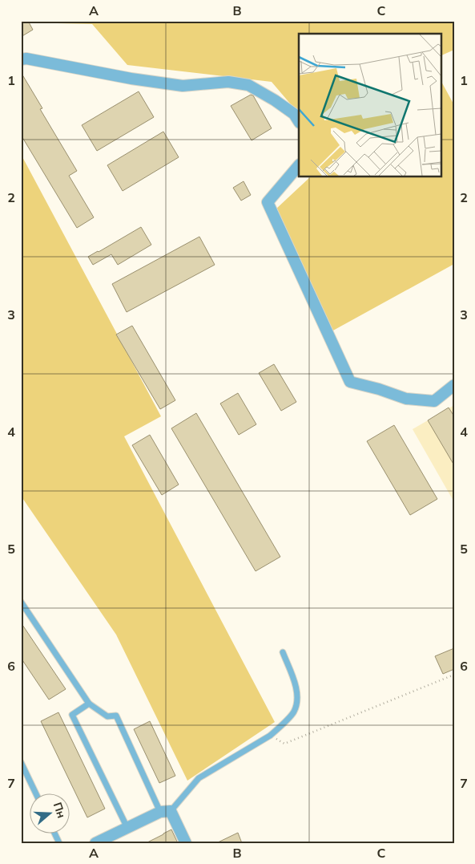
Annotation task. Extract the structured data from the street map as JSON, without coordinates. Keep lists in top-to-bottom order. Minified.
{"north":"right","grid":{"columns":["A","B","C"],"rows":["1","2","3","4","5","6","7"]}}
